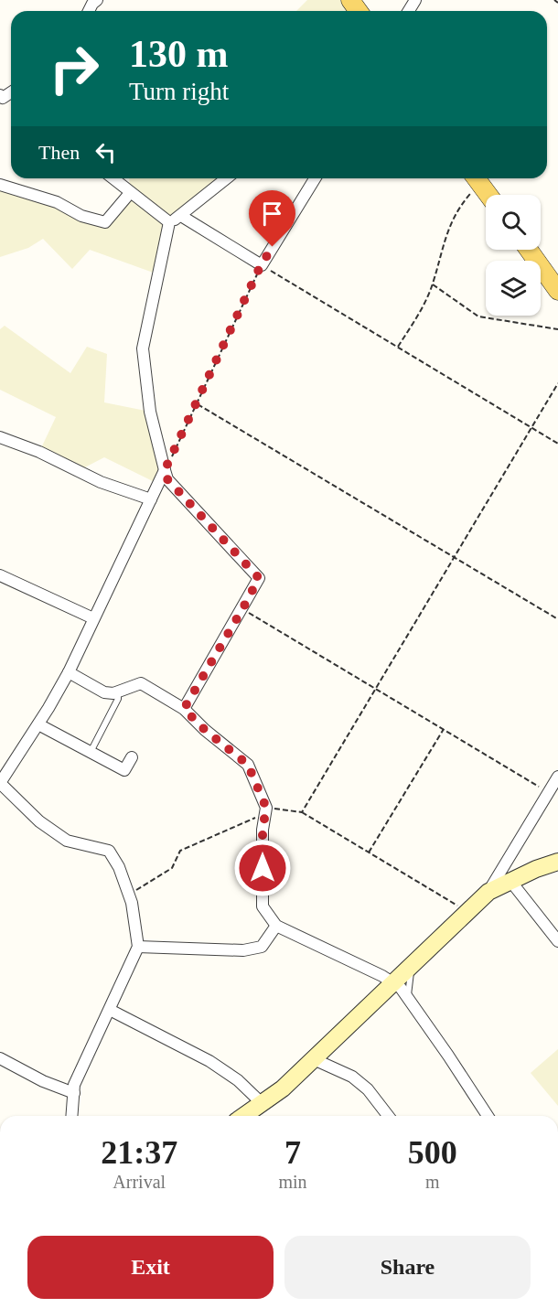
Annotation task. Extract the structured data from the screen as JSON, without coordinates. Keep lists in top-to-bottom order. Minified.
{"page":{"turn":["130 m","Turn right"],"then":"Then","eta":["21:37","Arrival","7","min","500","m"],"buttons":["Exit","Share"]}}
